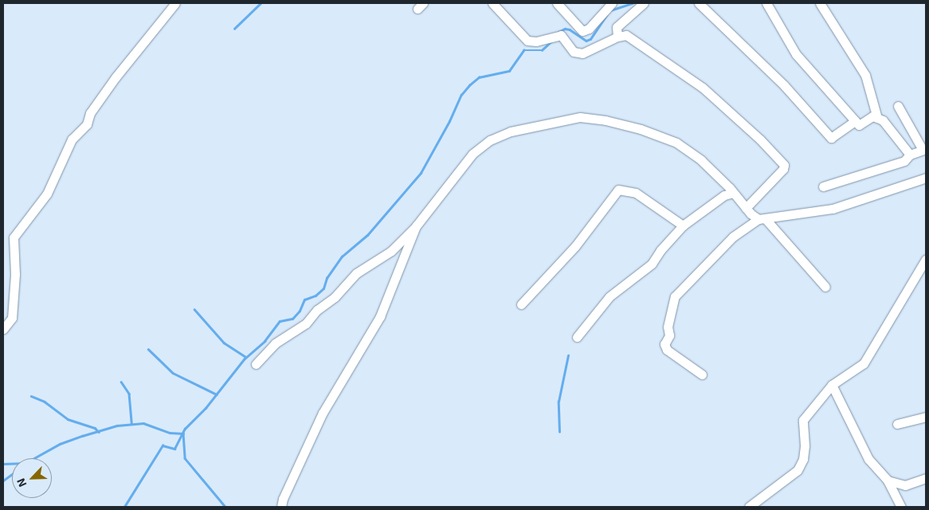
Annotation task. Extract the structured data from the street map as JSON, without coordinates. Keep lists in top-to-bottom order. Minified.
{"north":"bottom left"}
